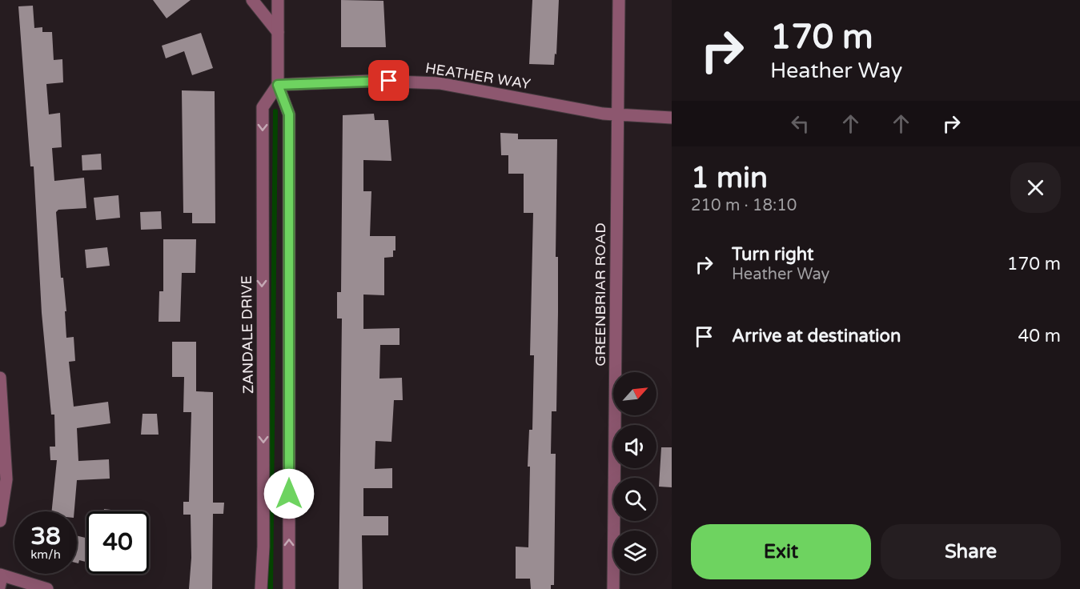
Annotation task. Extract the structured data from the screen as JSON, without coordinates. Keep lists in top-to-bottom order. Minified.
{"streets":{"street":["HEATHER WAY","GREENBRIAR ROAD","ZANDALE DRIVE"]},"crossings":[["HEATHER WAY","GREENBRIAR ROAD"],["HEATHER WAY","ZANDALE DRIVE"]],"north":"top right","page":{"turn":["170 m","Heather Way"],"heading":["1 min","210 m · 18:10"],"list":[{"name":"Turn right","note":"Heather Way","value":"170 m"},{"name":"Arrive at destination","value":"40 m"}],"speed":"38 km/h","limit":"40","buttons":["Exit","Share"]}}
